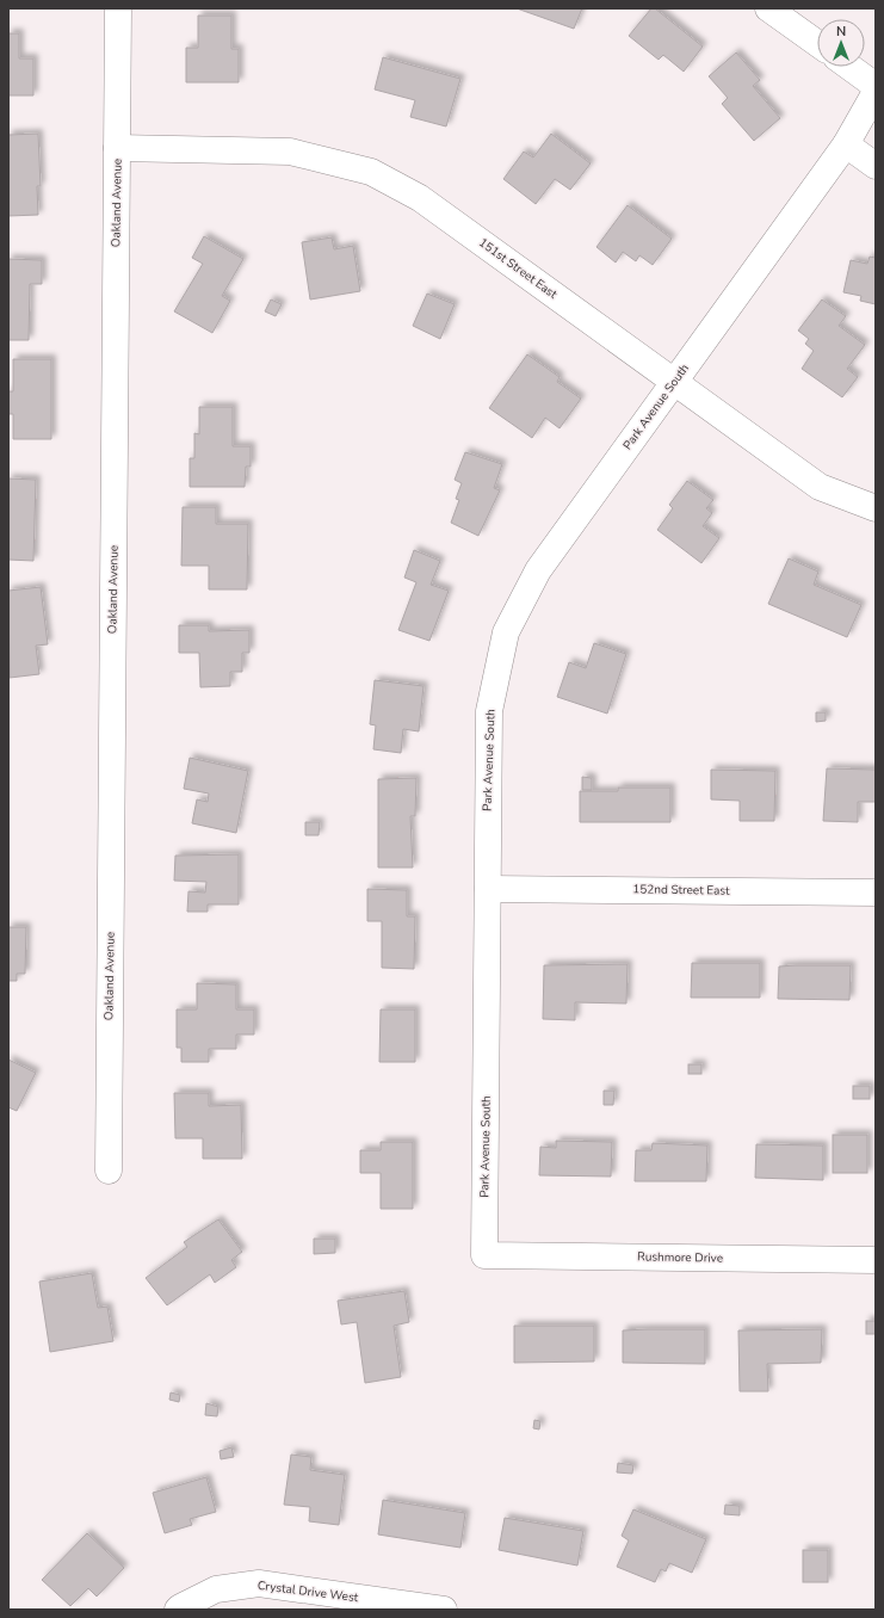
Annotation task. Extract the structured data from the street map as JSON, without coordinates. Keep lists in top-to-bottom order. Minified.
{"streets":{"street":["Oakland Avenue","151st Street East","Park Avenue South","152nd Street East","Rushmore Drive","Crystal Drive West"]},"crossings":[["Oakland Avenue","151st Street East"],["151st Street East","Park Avenue South"],["Park Avenue South","152nd Street East"],["Park Avenue South","Rushmore Drive"]],"north":"top"}
